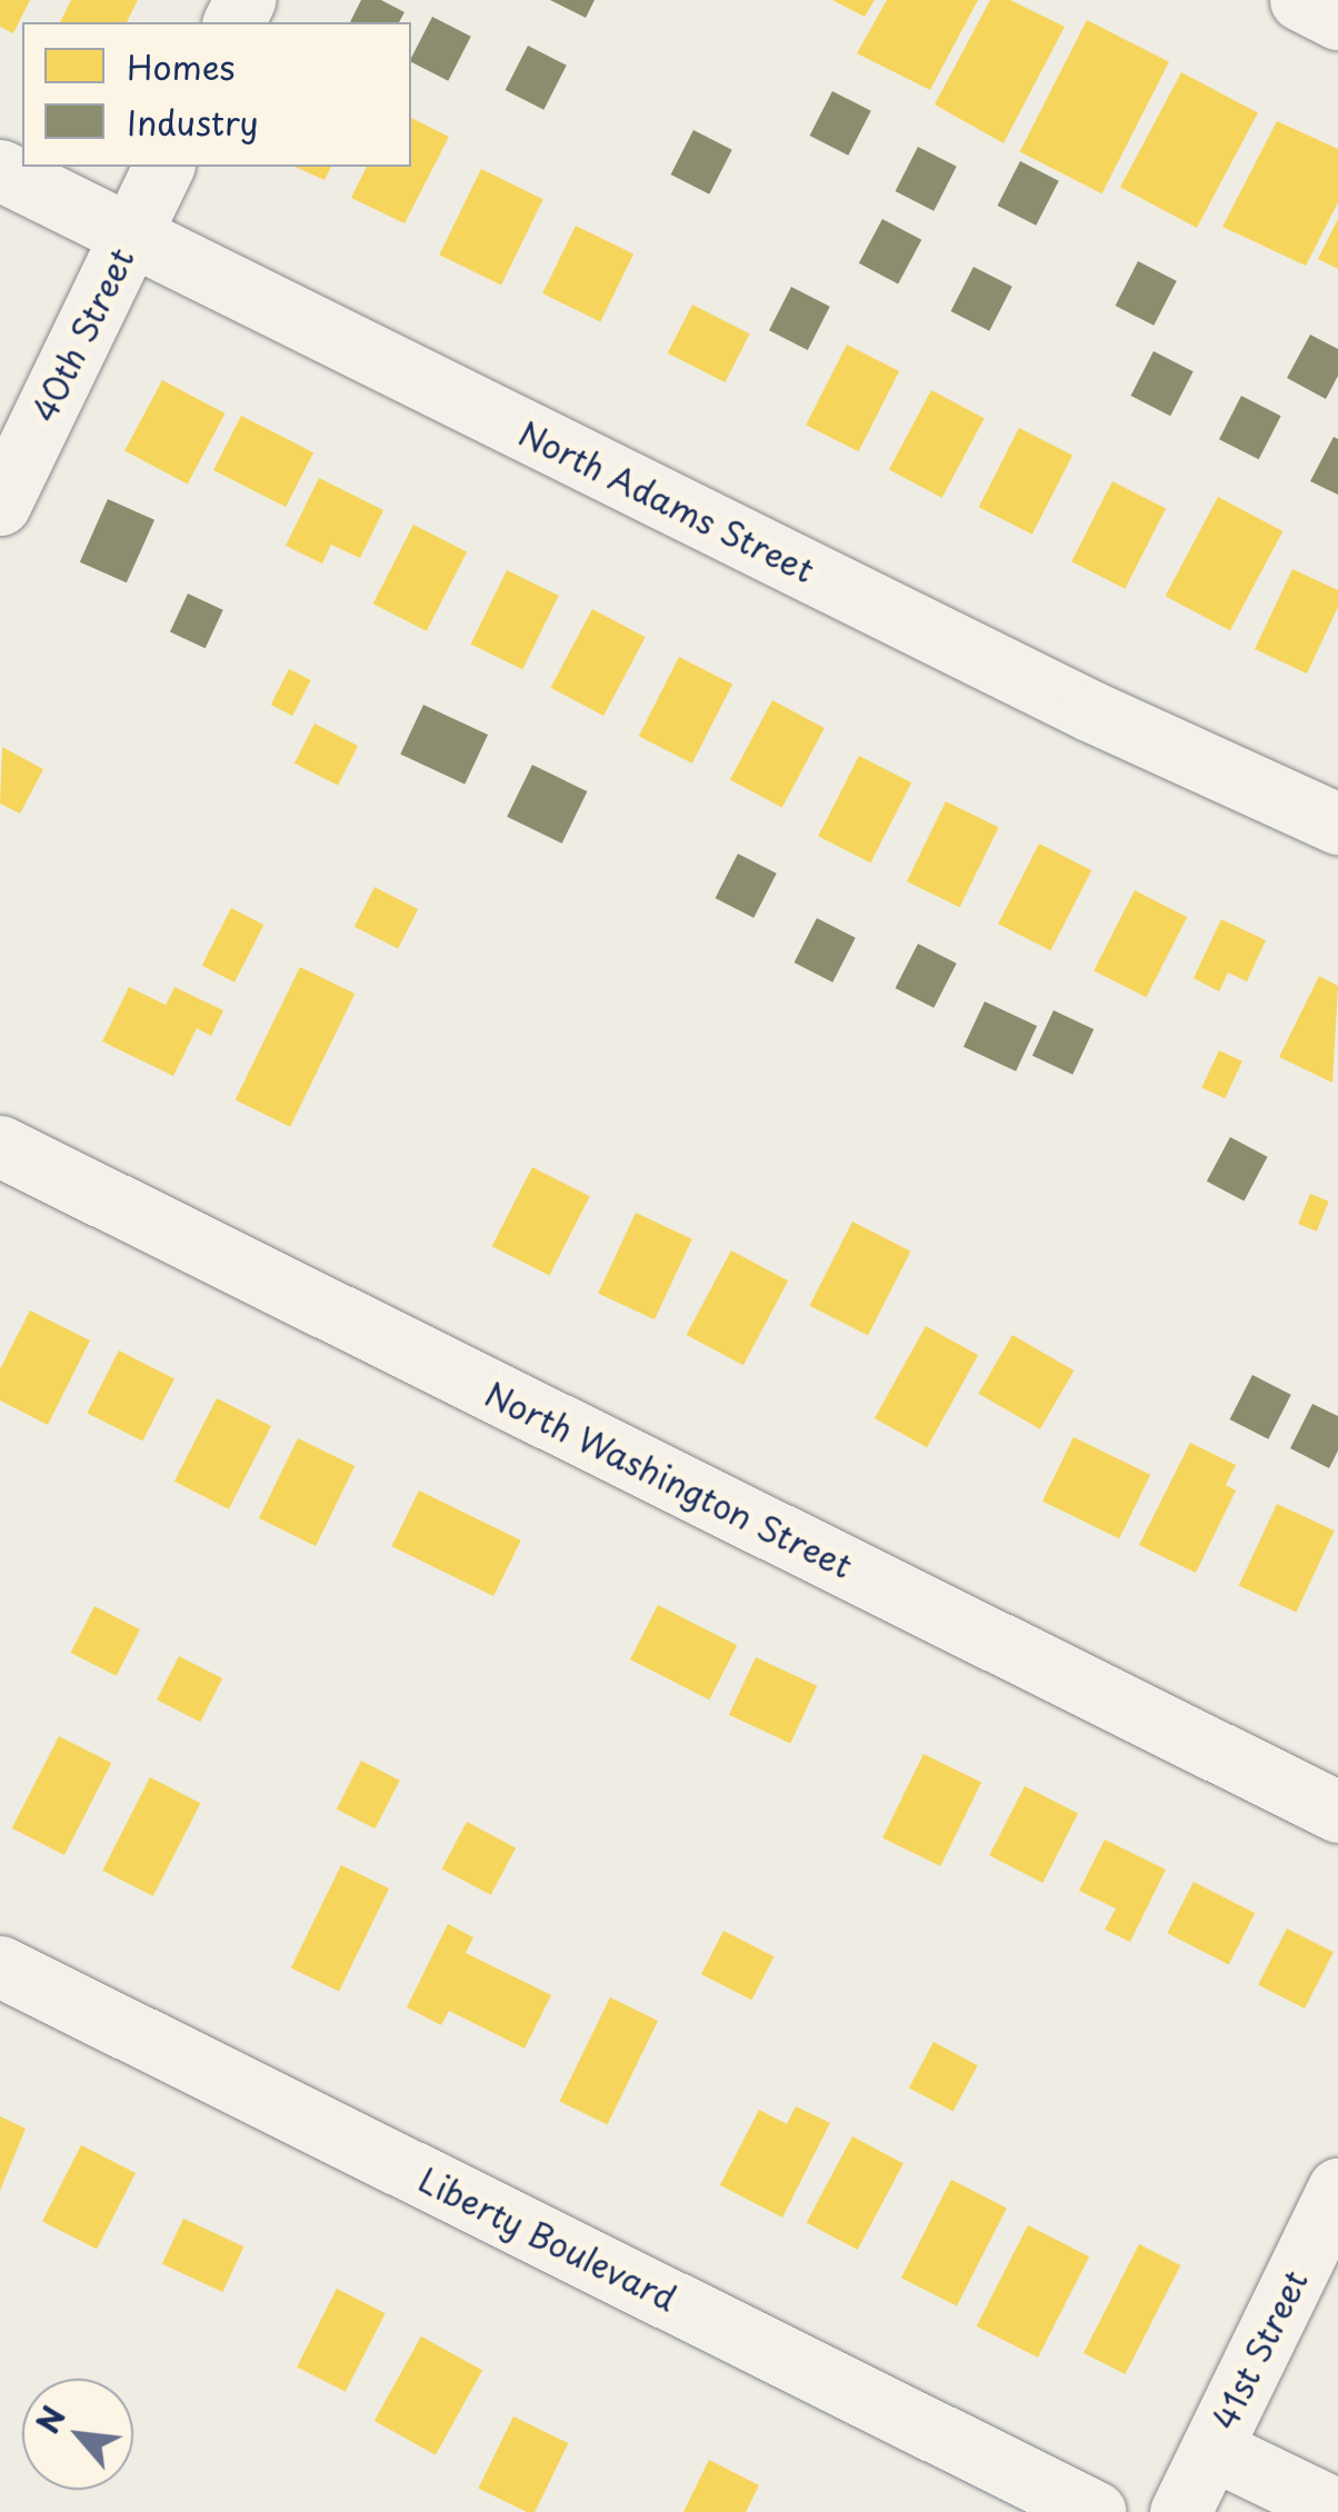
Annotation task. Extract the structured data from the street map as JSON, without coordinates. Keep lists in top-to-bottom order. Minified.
{"streets":{"street":["40th Street","North Adams Street","North Washington Street","Liberty Boulevard","41st Street"]},"crossings":[["40th Street","North Adams Street"]],"legend":["Homes","Industry"],"north":"top left"}
